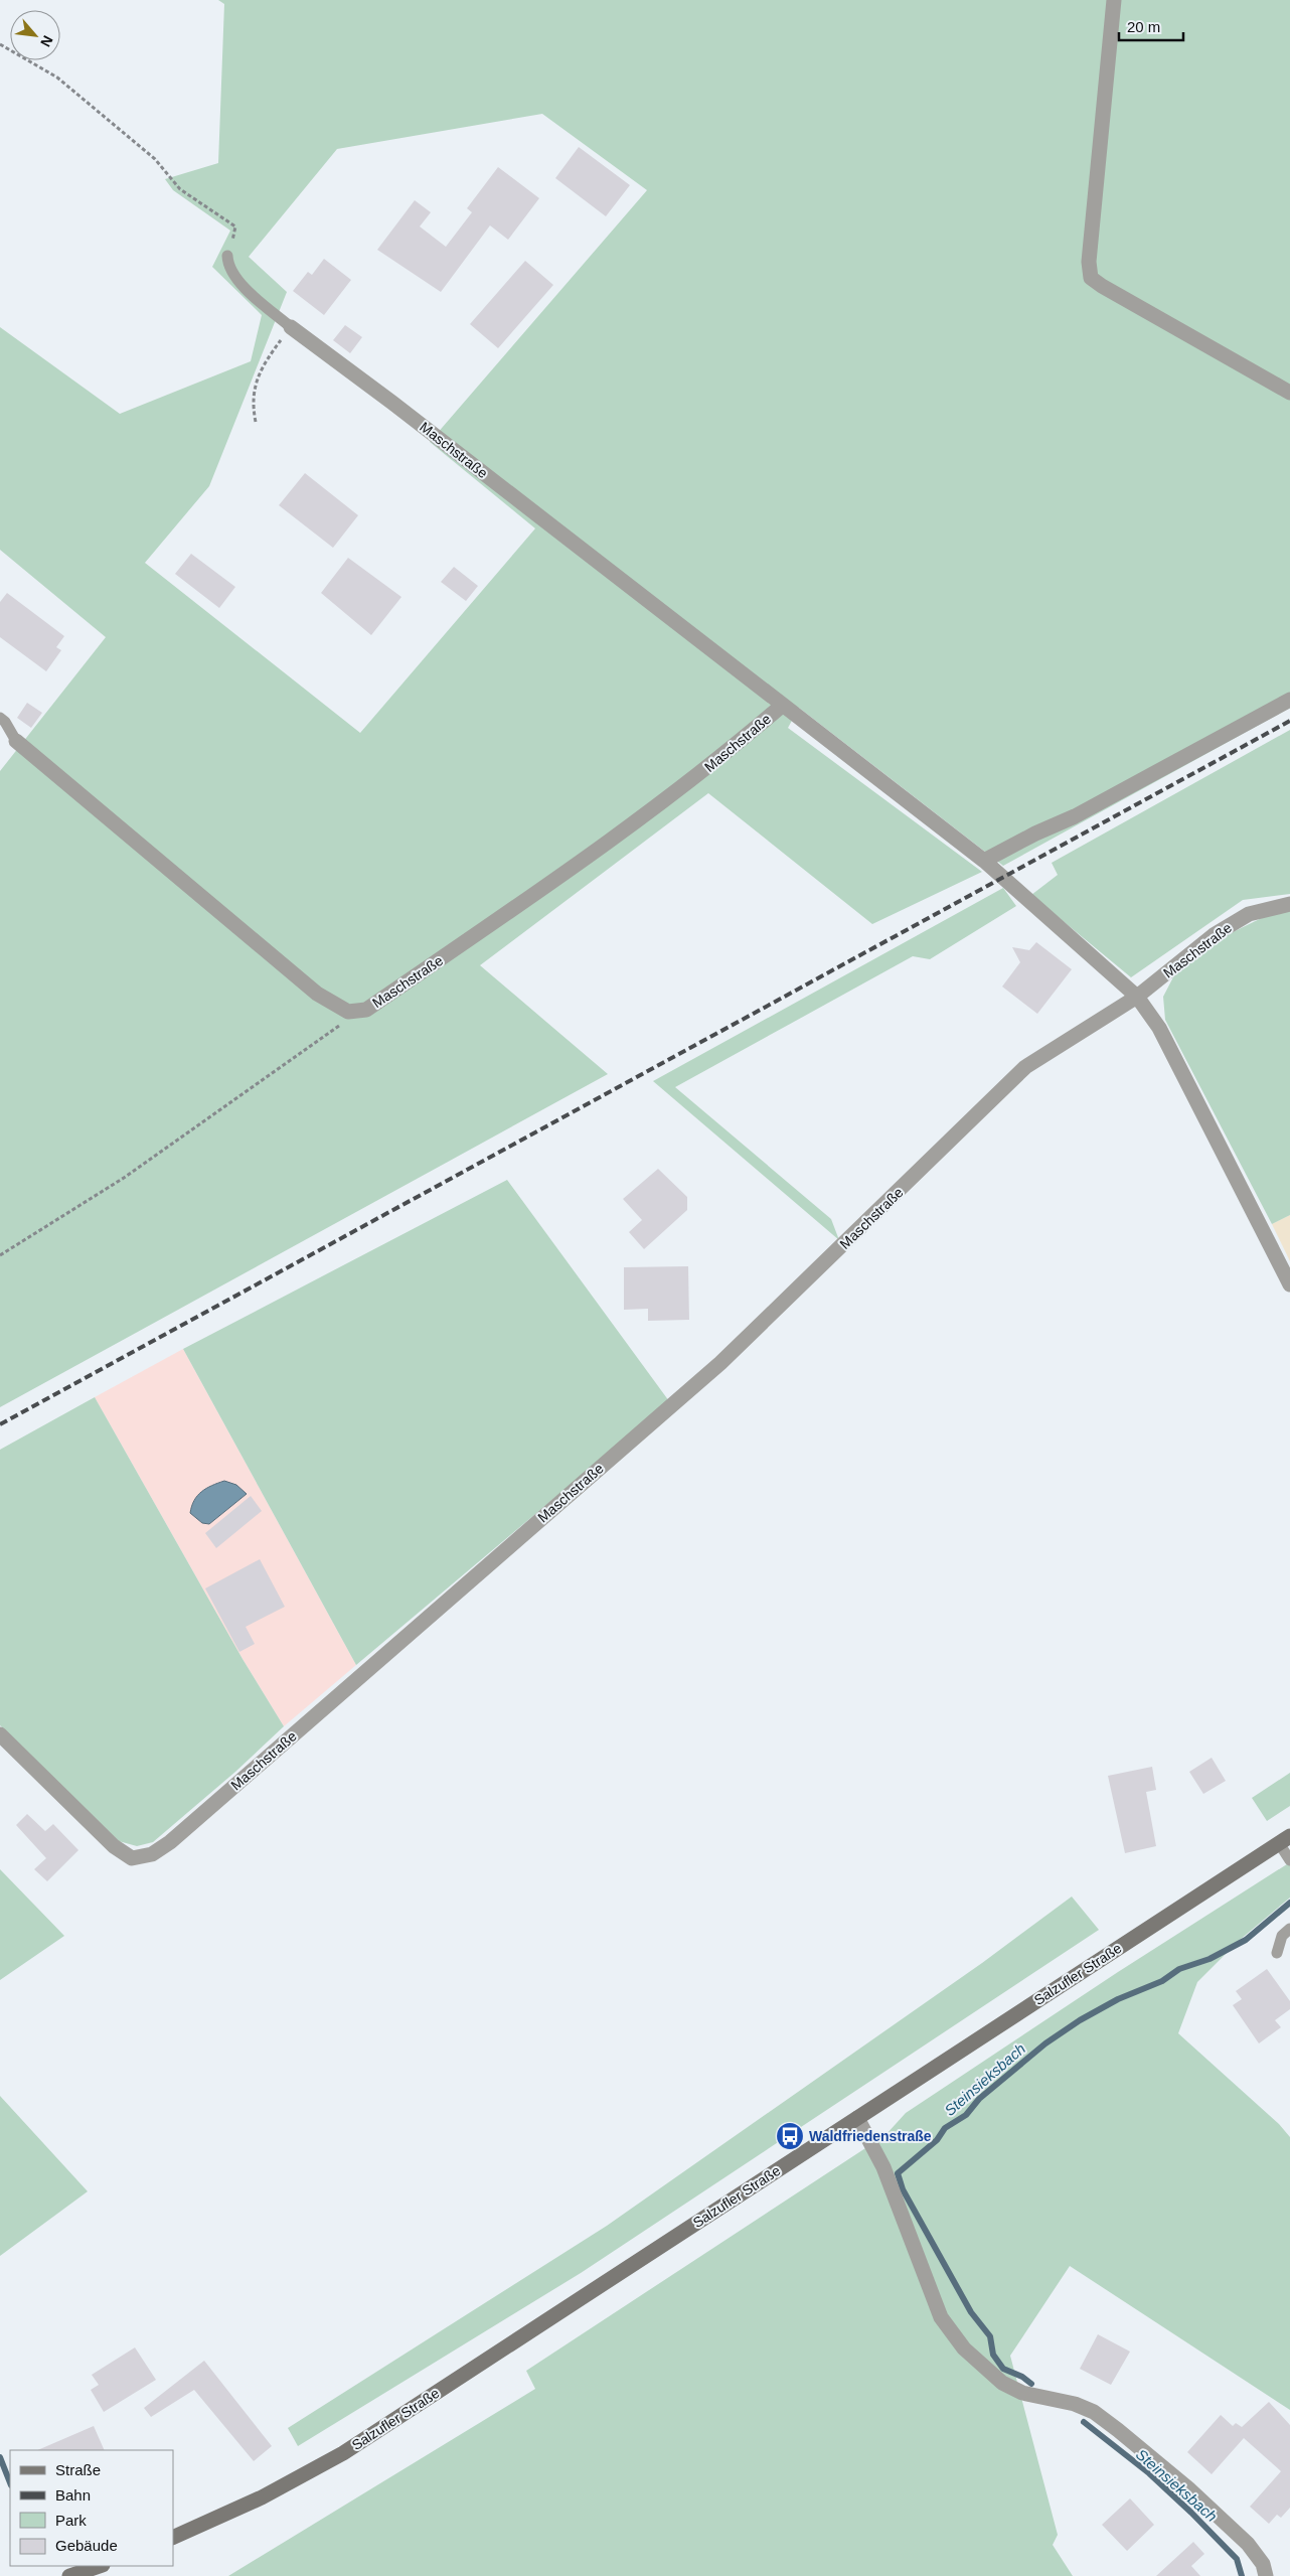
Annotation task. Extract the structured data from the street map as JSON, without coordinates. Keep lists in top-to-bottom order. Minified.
{"streets":{"main road":["Salzufler Straße"],"street":["Maschstraße"]},"water":["Steinsieksbach"],"places":{"bus stop":["Waldfriedenstraße"]},"legend":["Straße","Bahn","Park","Gebäude"],"scale_bar":"20 m","north":"bottom right"}
